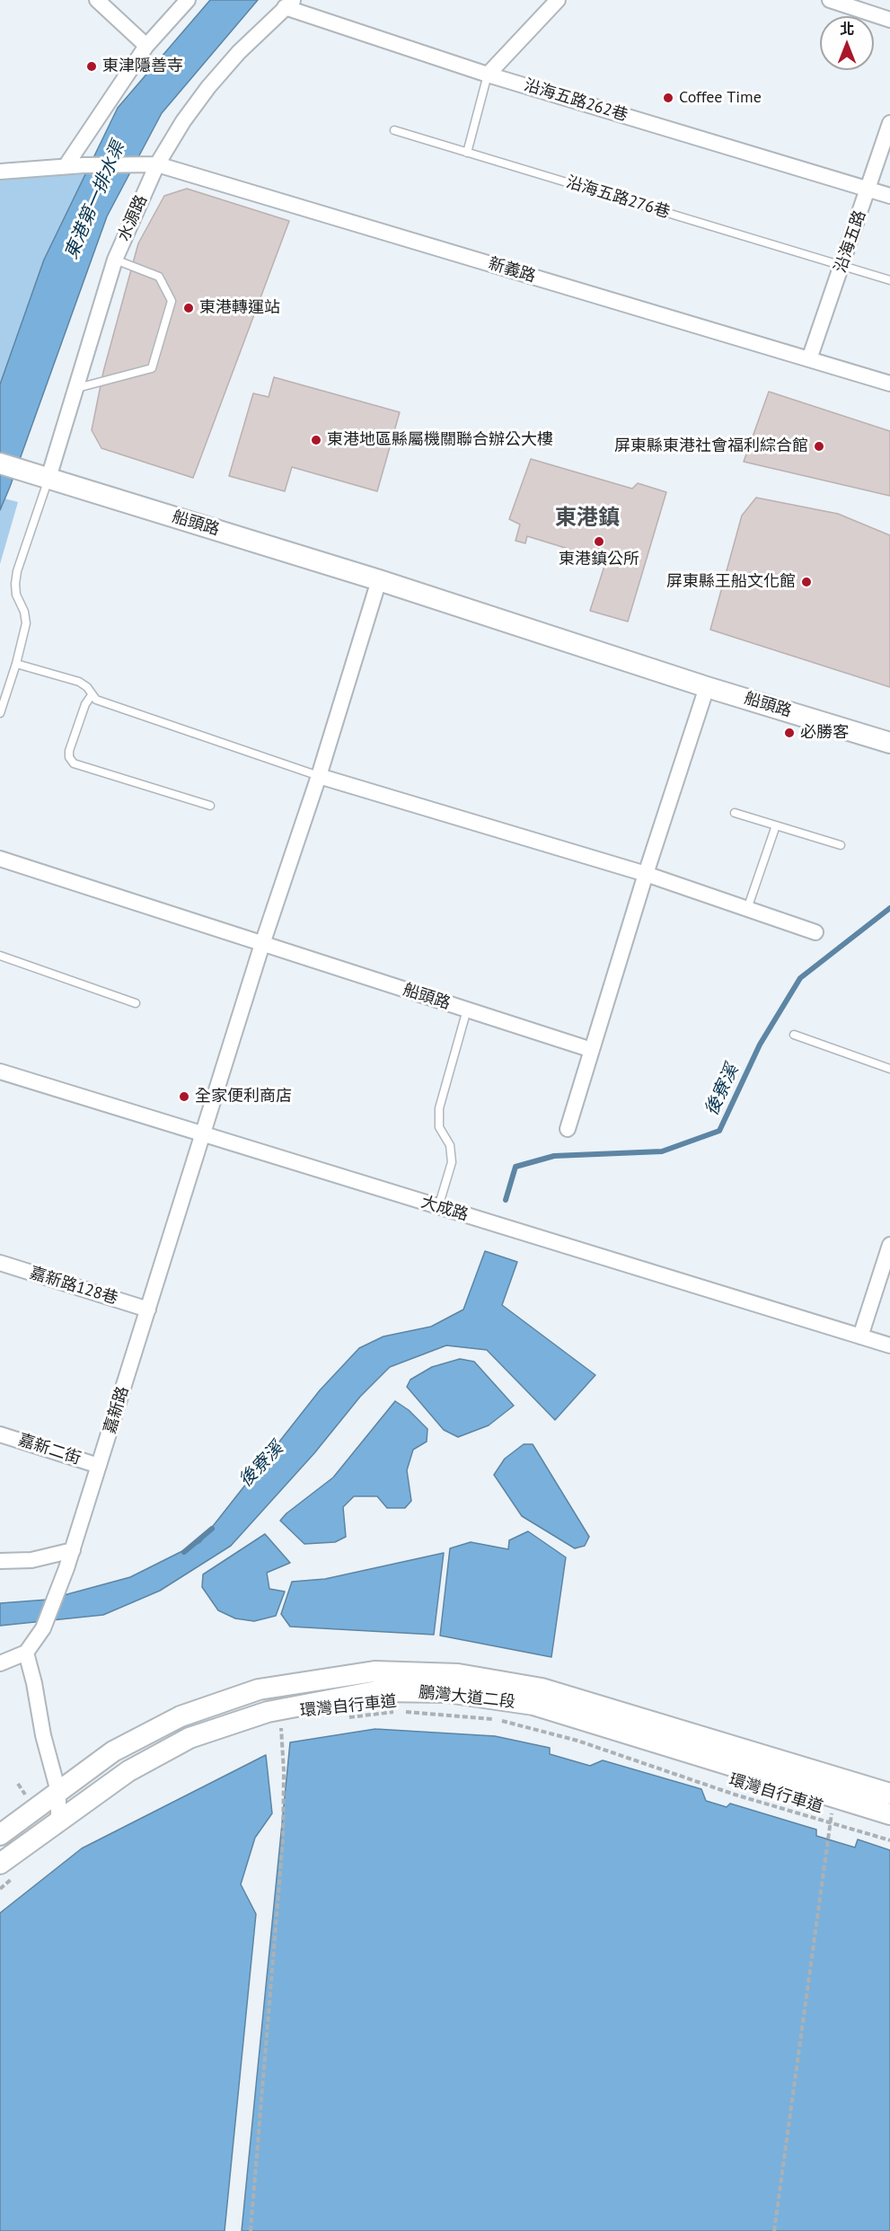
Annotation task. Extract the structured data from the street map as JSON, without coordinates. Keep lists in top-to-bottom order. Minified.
{"streets":{"street":["沿海五路262巷","水源路","沿海五路","新義路","船頭路","大成路","嘉新路128巷","嘉新路","嘉新二街","鵬灣大道二段"],"lane":["沿海五路276巷"],"path":["環灣自行車道"]},"crossings":[["沿海五路262巷","水源路"],["沿海五路262巷","沿海五路"],["沿海五路276巷","沿海五路"],["水源路","新義路"],["水源路","船頭路"],["沿海五路","新義路"],["大成路","嘉新路"],["嘉新路128巷","嘉新路"],["嘉新路","嘉新二街"]],"districts":["東港鎮"],"water":["東港第一排水渠","後寮溪"],"places":["東津隱善寺","Coffee Time","東港轉運站","東港地區縣屬機關聯合辦公大樓","屏東縣東港社會福利綜合館","東港鎮公所","屏東縣王船文化館","必勝客","全家便利商店"],"north":"top"}
